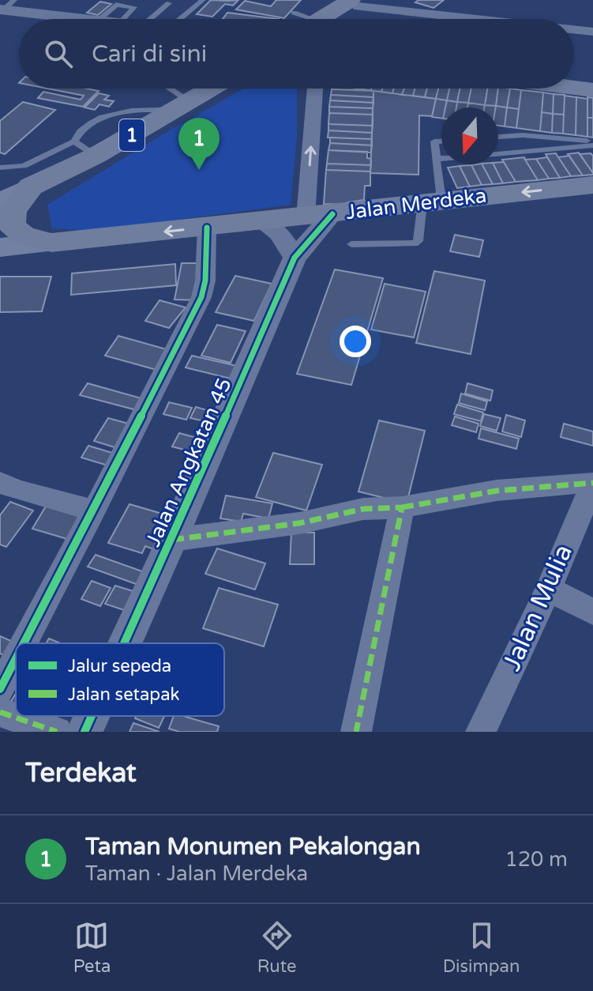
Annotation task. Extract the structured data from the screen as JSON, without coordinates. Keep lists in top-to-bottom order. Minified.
{"streets":{"highway":["1","Jalan Merdeka"],"street":["Jalan Angkatan 45","Jalan Mulia"]},"crossings":[["1","Jalan Merdeka"],["Jalan Merdeka","Jalan Angkatan 45"]],"legend":["Jalur sepeda","Jalan setapak"],"north":"bottom","page":{"search":"Cari di sini","pins":"1","heading":"Terdekat","list":[{"mark":"1","name":"Taman Monumen Pekalongan","note":"Taman · Jalan Merdeka","value":"120 m"}],"nav":["Peta","Rute","Disimpan"]}}
